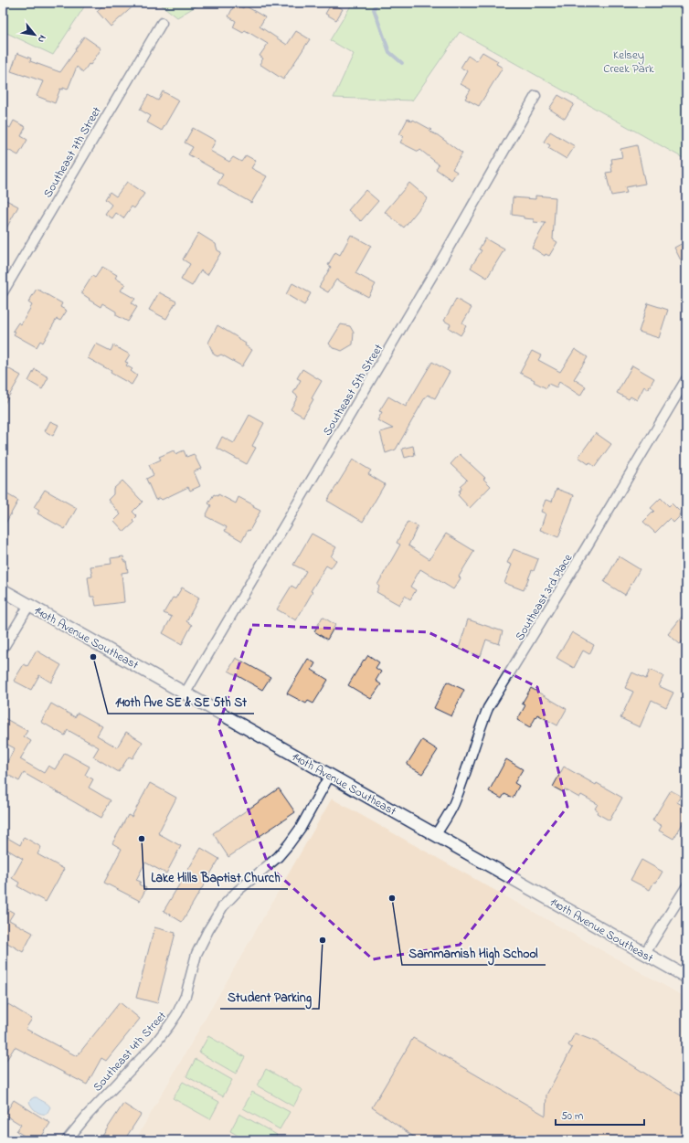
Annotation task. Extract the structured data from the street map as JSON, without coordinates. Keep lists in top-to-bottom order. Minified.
{"streets":{"street":["Southeast 7th Street","Southeast 5th Street","Southeast 3rd Place","140th Avenue Southeast","Southeast 4th Street"]},"crossings":[["Southeast 5th Street","140th Avenue Southeast"],["Southeast 3rd Place","140th Avenue Southeast"],["140th Avenue Southeast","Southeast 4th Street"]],"parks":["Kelsey Creek Park"],"places":["140th Ave SE & SE 5th St","Lake Hills Baptist Church","Sammamish High School","Student Parking"],"scale_bar":"50 m","north":"bottom right"}
